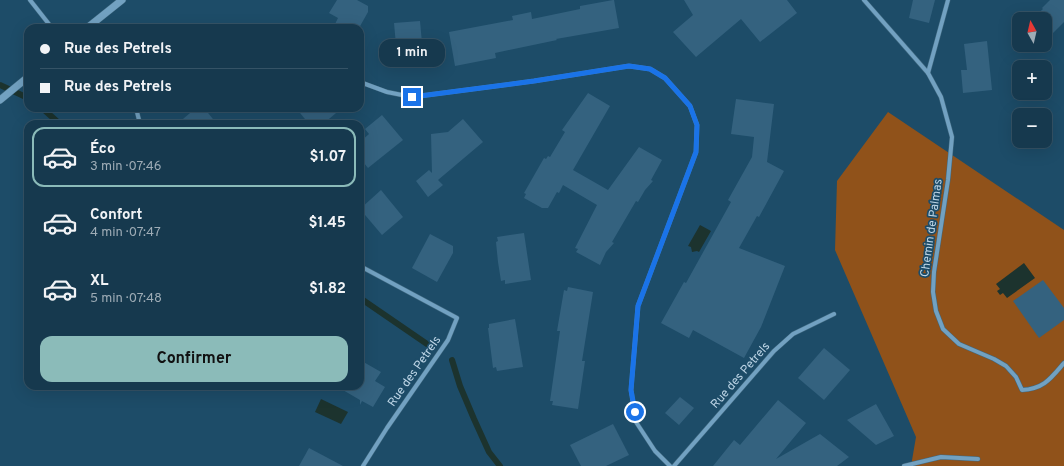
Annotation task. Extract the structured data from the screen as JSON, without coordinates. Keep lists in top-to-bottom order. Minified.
{"streets":{"street":["Chemin de Palmas","Rue des Petrels"]},"north":"top","page":{"map_buttons":["+","−"],"banner":["Rue des Petrels","Rue des Petrels"],"bubble":"1 min","list":[{"name":"Éco","note":"3 min · 07:46","value":"$1.07"},{"name":"Confort","note":"4 min · 07:47","value":"$1.45"},{"name":"XL","note":"5 min · 07:48","value":"$1.82"}],"buttons":"Confirmer"}}
